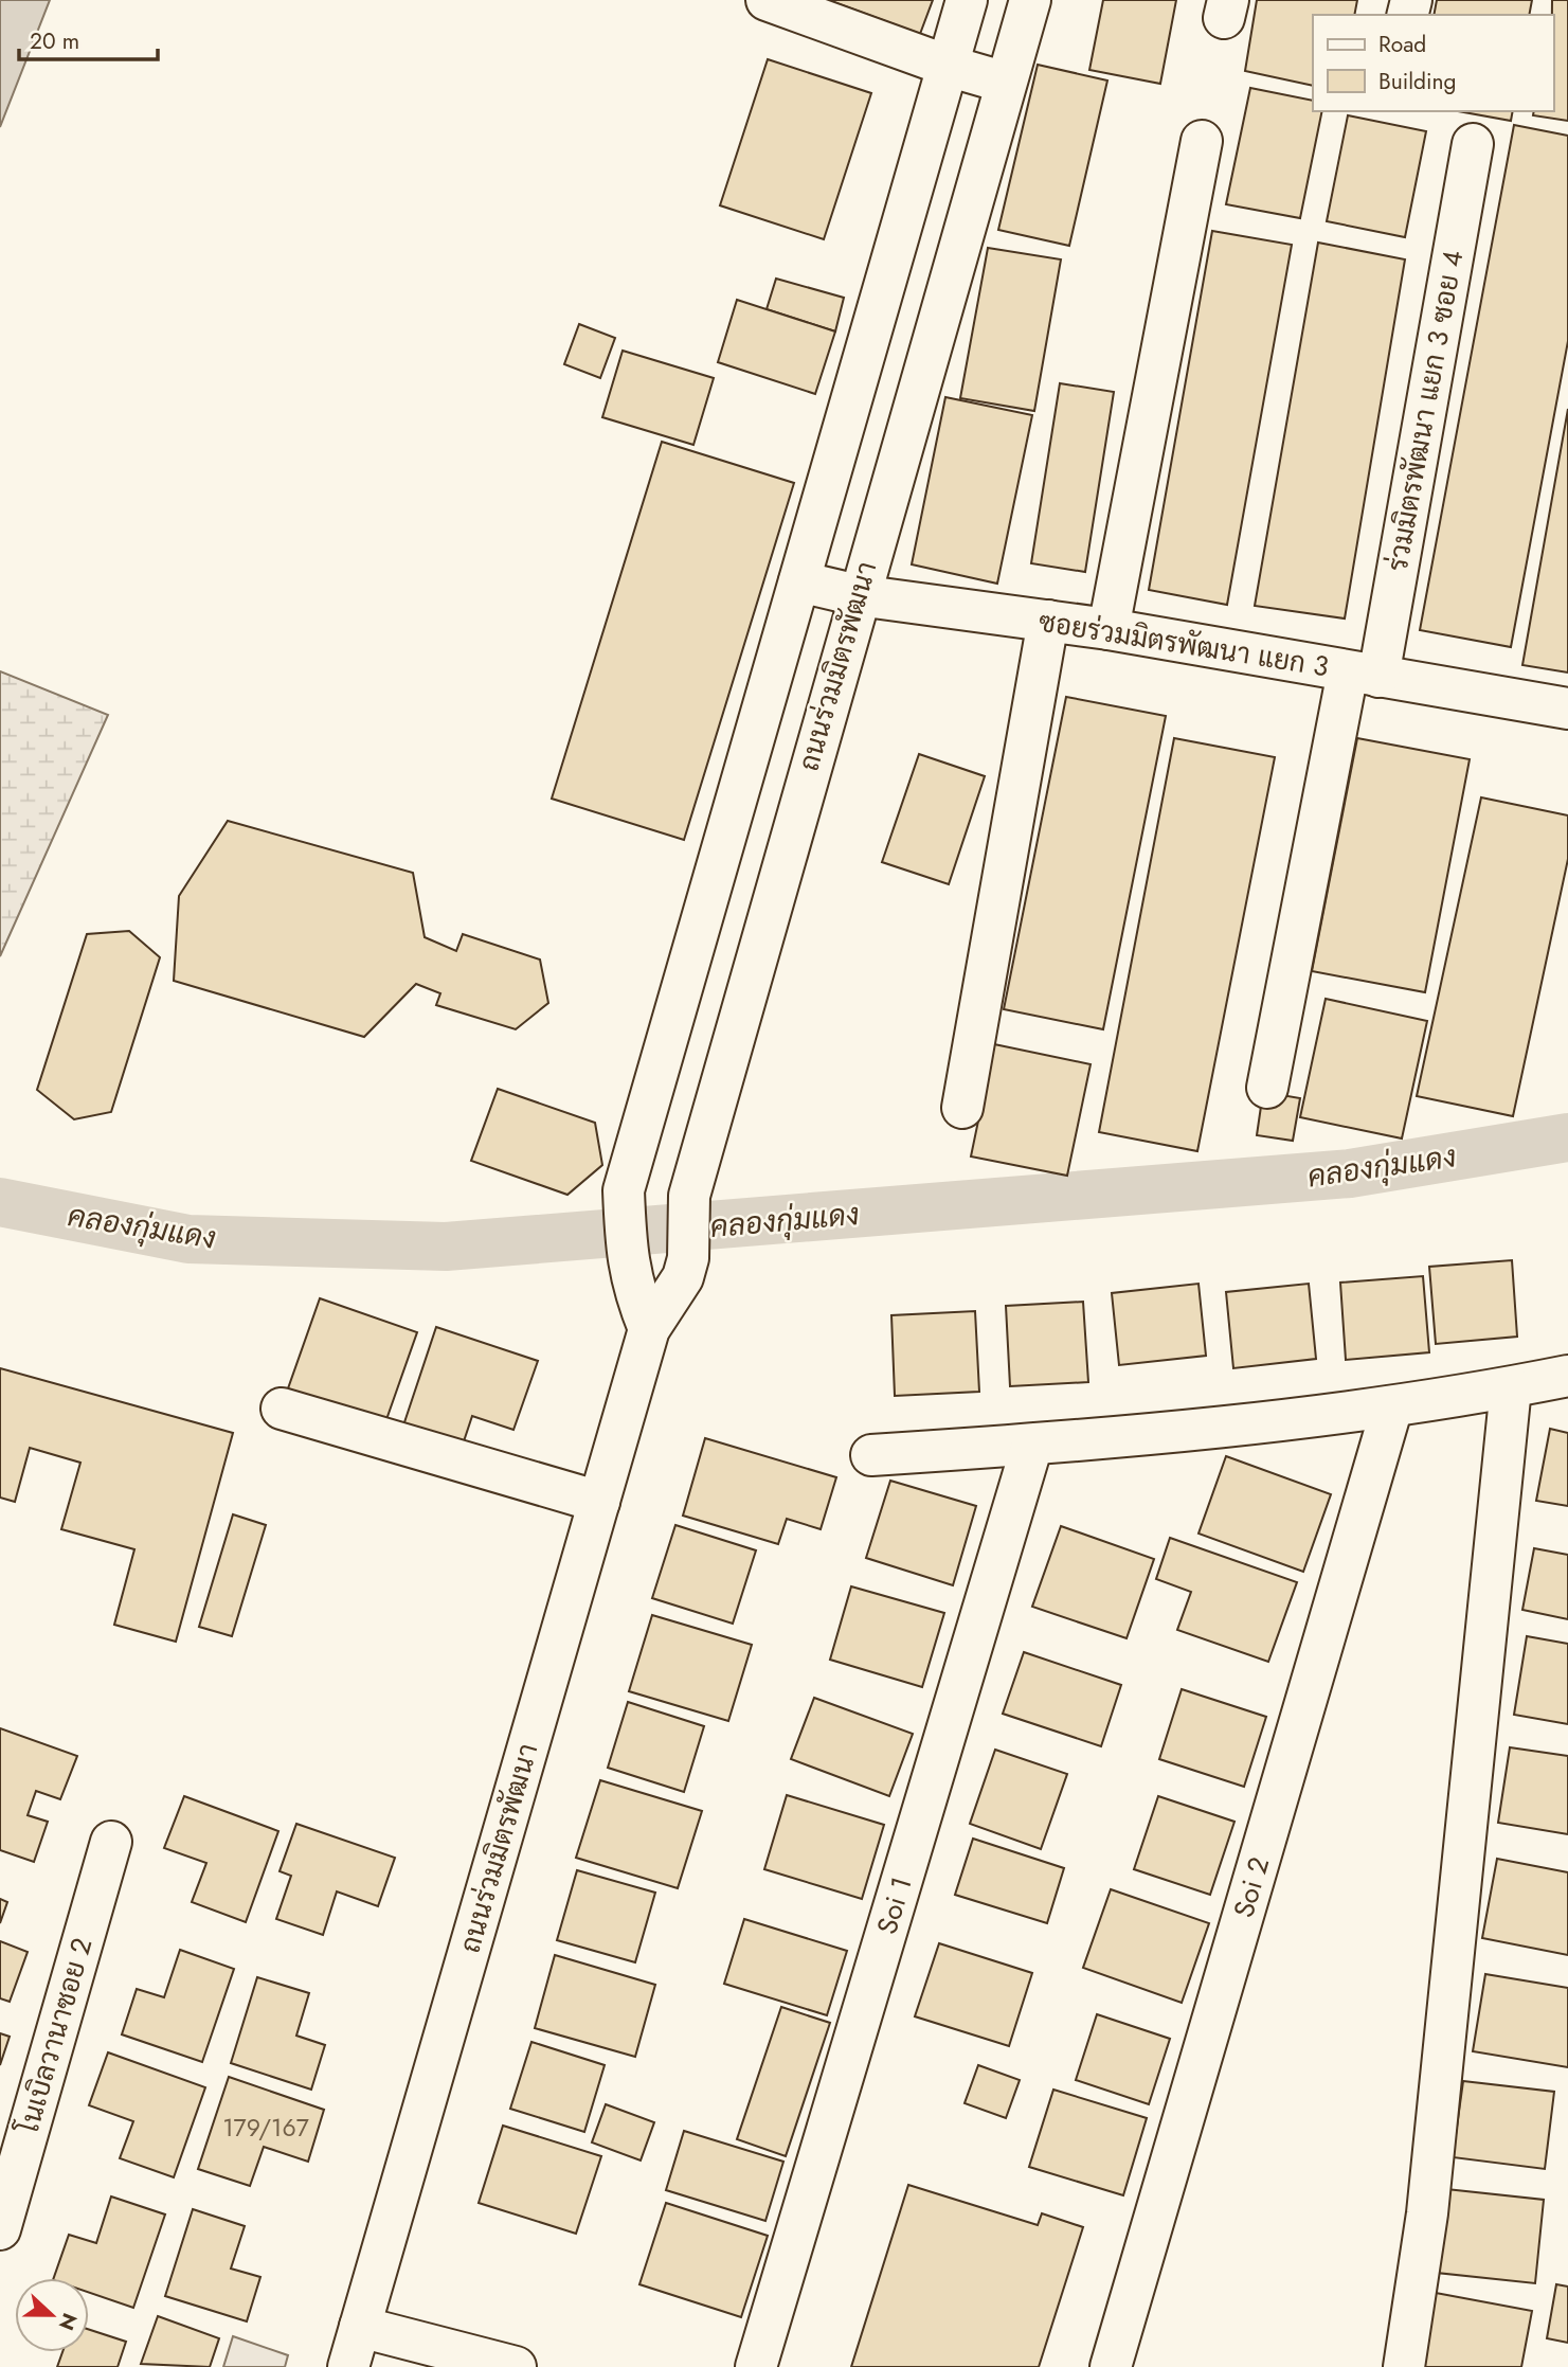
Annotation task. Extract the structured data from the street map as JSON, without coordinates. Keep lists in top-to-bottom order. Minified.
{"streets":{"street":["ร่วมมิตรพัฒนา แยก 3 ซอย 4","ซอยร่วมมิตรพัฒนา แยก 3","ถนนร่วมมิตรพัฒนา","Soi 2","Soi 1","โนเบิลวานาซอย 2"]},"crossings":[["ร่วมมิตรพัฒนา แยก 3 ซอย 4","ซอยร่วมมิตรพัฒนา แยก 3"],["ซอยร่วมมิตรพัฒนา แยก 3","ถนนร่วมมิตรพัฒนา"]],"water":["คลองกุ่มแดง"],"house_numbers":["179/167"],"legend":["Road","Building"],"scale_bar":"20 m","north":"right"}
